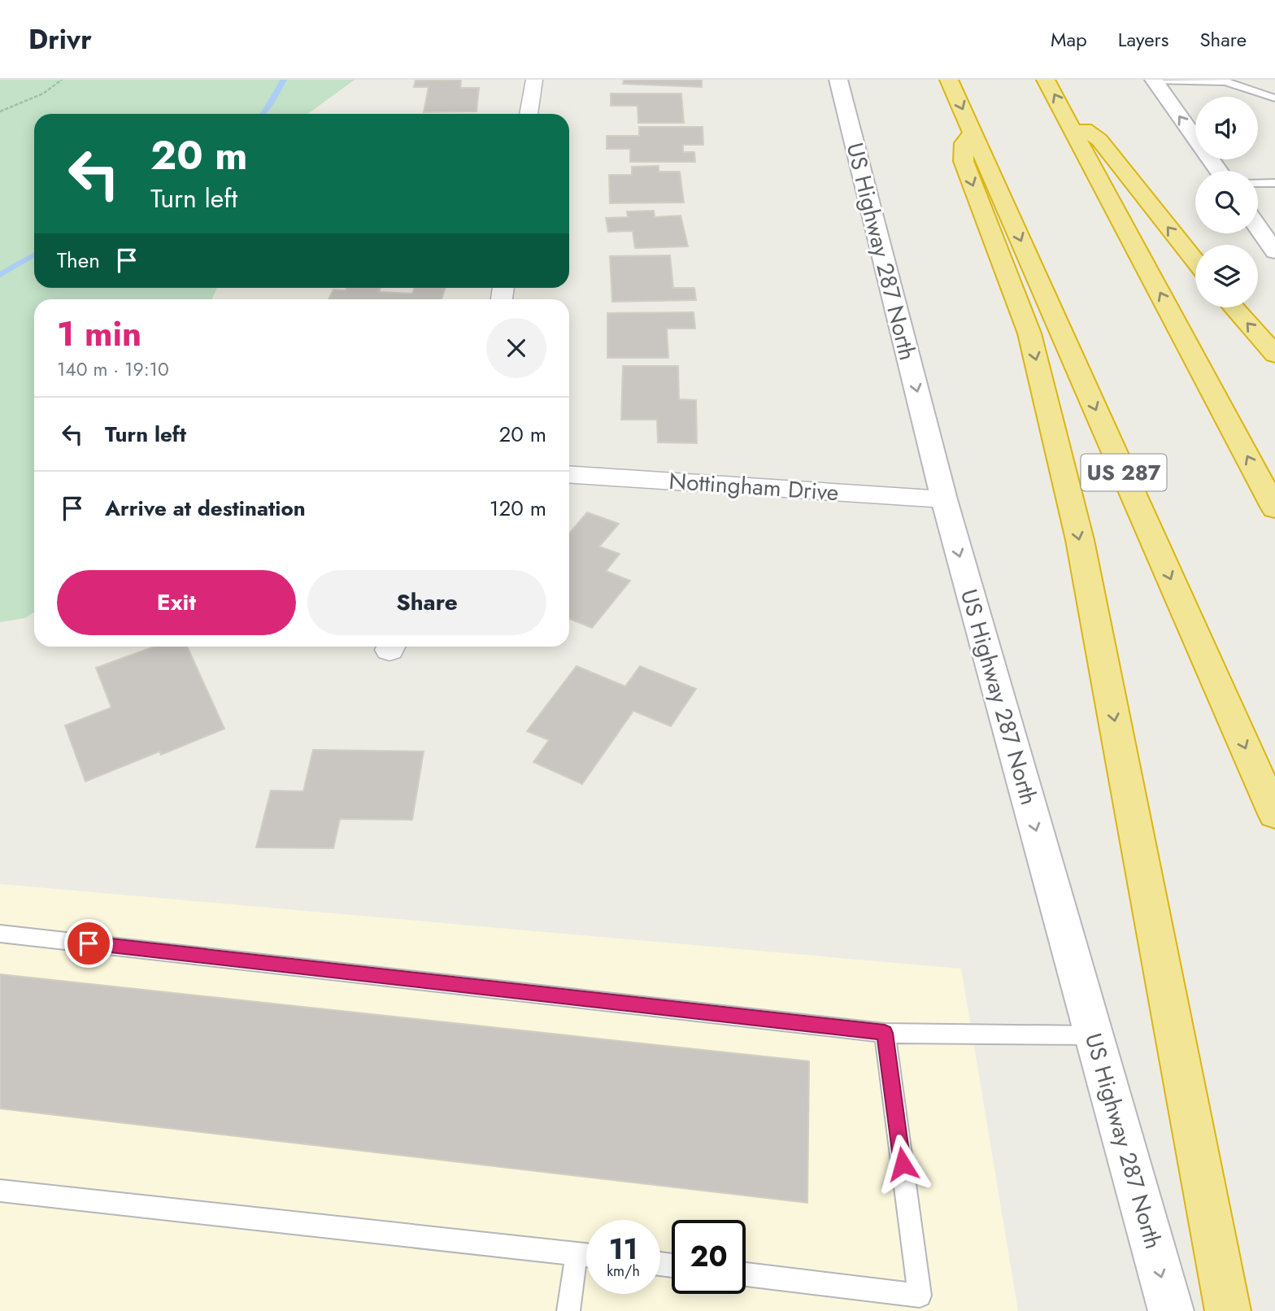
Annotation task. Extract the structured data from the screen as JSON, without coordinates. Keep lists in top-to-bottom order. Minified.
{"streets":{"highway":["US 287"],"main road":["US Highway 287 North"],"street":["Nottingham Drive"]},"crossings":[["US Highway 287 North","Nottingham Drive"]],"one_way":["US Highway 287 North"],"page":{"header":"Drivr","nav":["Map","Layers","Share"],"turn":["20 m","Turn left"],"then":"Then","heading":["1 min","140 m · 19:10"],"list":[{"name":"Turn left","value":"20 m"},{"name":"Arrive at destination","value":"120 m"}],"buttons":["Exit","Share"],"speed":"11 km/h","limit":"20"}}
